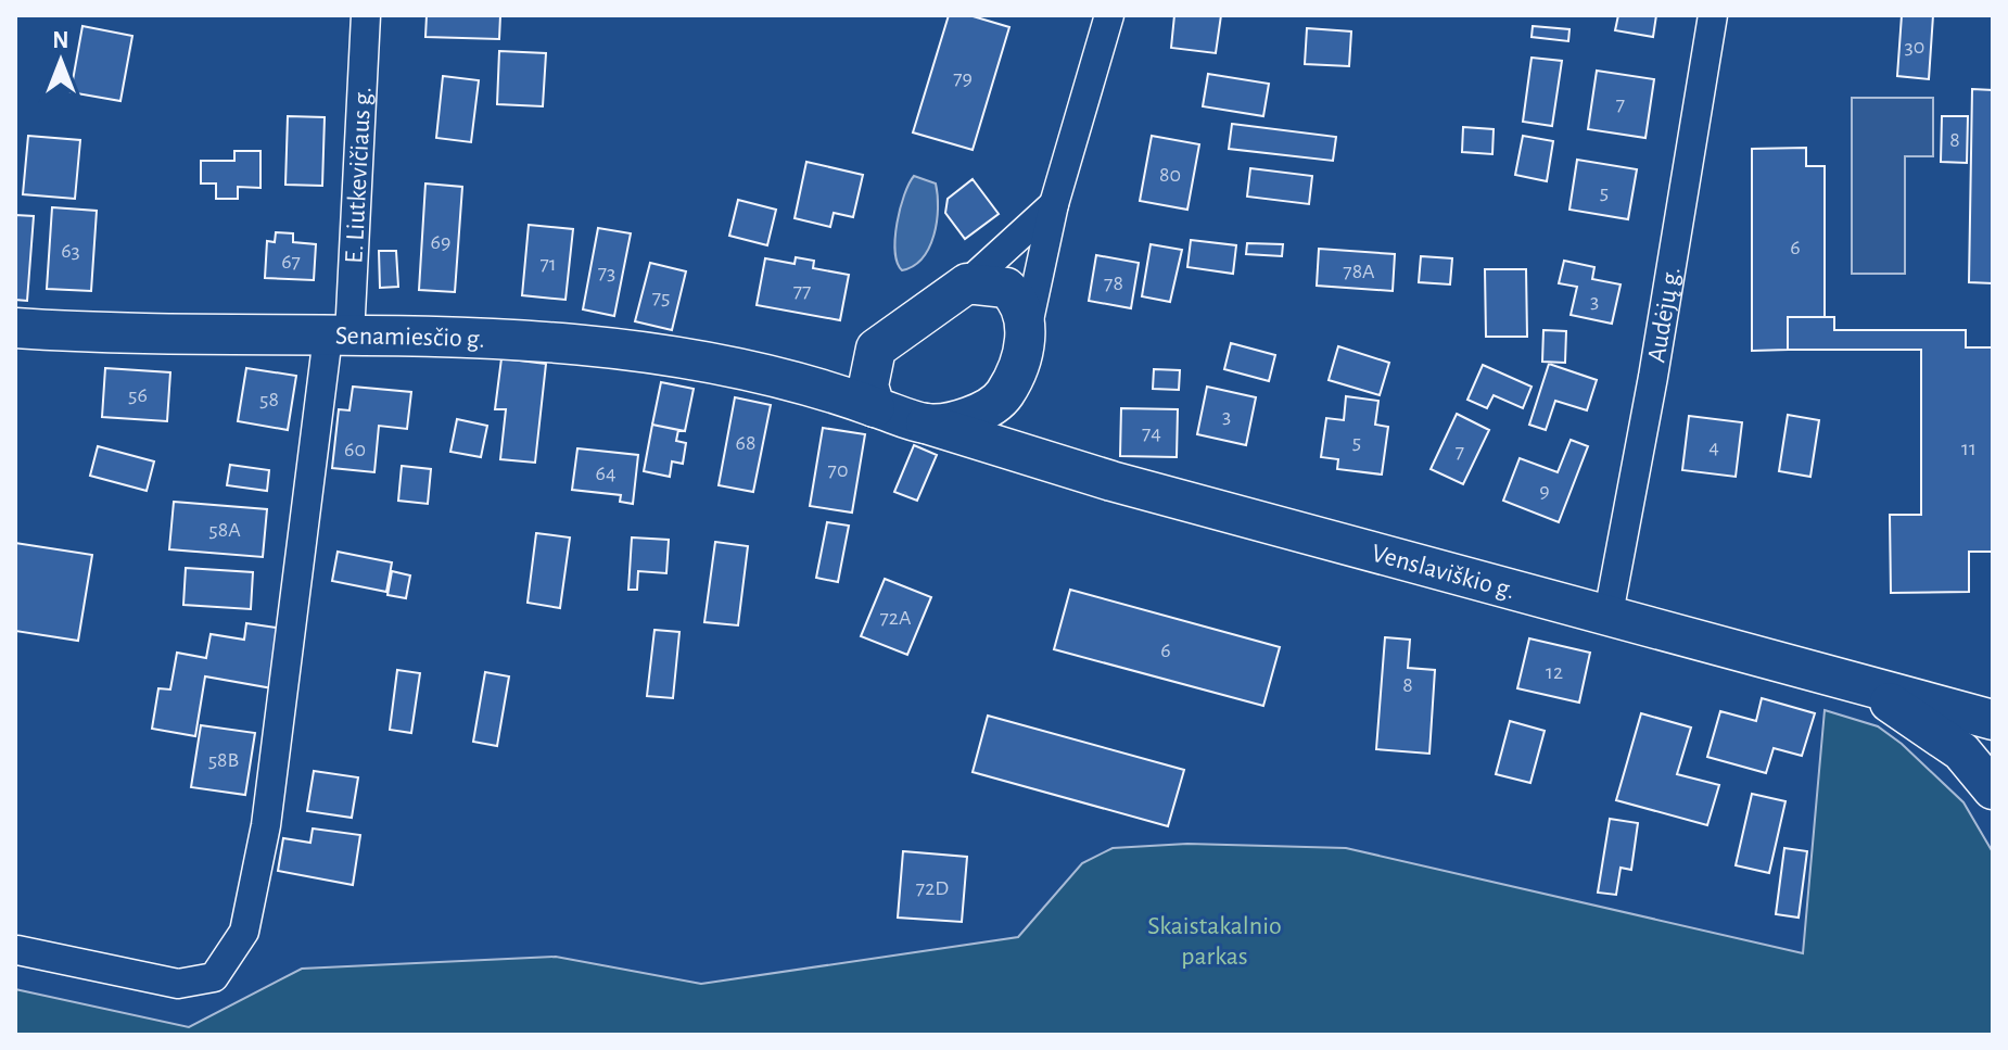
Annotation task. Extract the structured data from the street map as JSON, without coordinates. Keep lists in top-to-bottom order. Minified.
{"streets":{"main road":["Senamiesčio g.","Venslaviškio g."],"street":["E. Liutkevičiaus g.","Audėjų g."]},"crossings":[["E. Liutkevičiaus g.","Senamiesčio g."],["Audėjų g.","Venslaviškio g."],["Senamiesčio g.","Venslaviškio g."]],"parks":["Skaistakalnio parkas"],"house_numbers":["30","79","7","8","80","5","69","6","63","67","71","78A","73","78","77","75","3","56","58","3","74","5","68","4","11","60","7","70","64","9","58A","72A","6","12","8","58B","72D"],"north":"top"}
